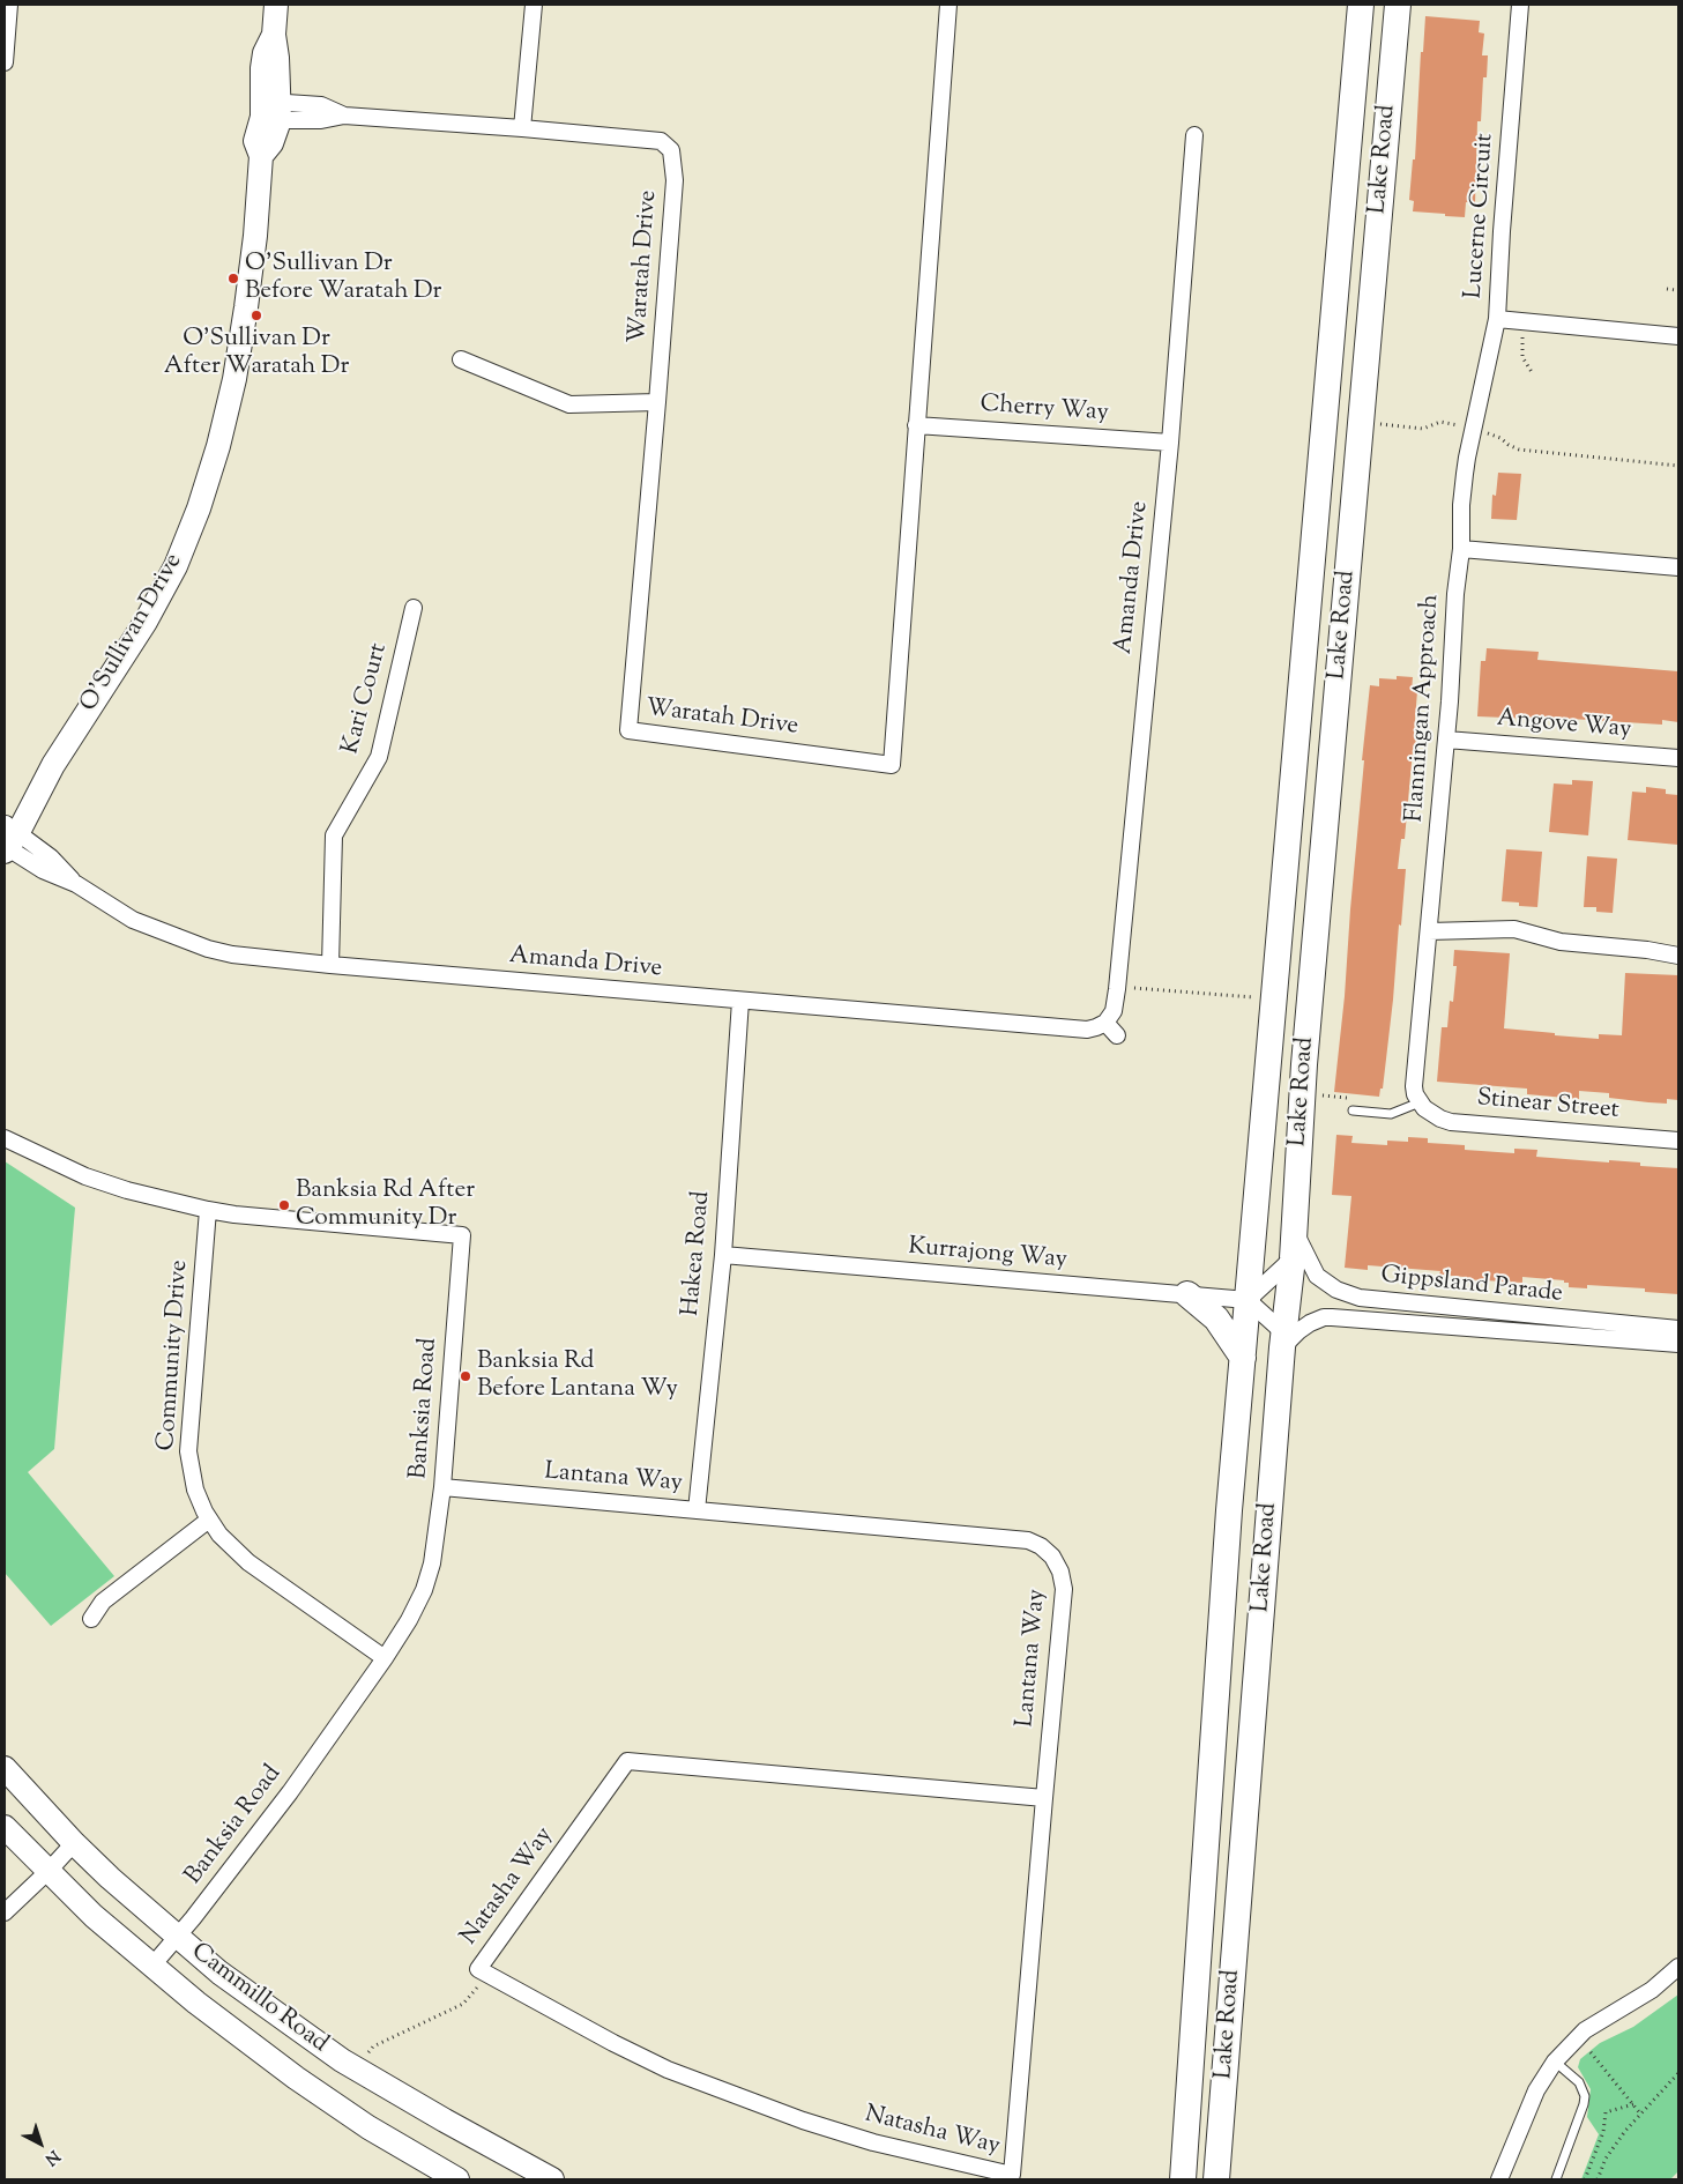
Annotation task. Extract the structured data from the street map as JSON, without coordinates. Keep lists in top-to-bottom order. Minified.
{"streets":{"main road":["Lake Road","O'Sullivan Drive","Cammillo Road"],"street":["Lucerne Circuit","Waratah Drive","Cherry Way","Amanda Drive","Kari Court","Flanningan Approach","Angove Way","Stinear Street","Hakea Road","Kurrajong Way","Gippsland Parade","Community Drive","Banksia Road","Lantana Way","Natasha Way"]},"crossings":[["Lake Road","Kurrajong Way"],["Lake Road","Gippsland Parade"],["Lucerne Circuit","Flanningan Approach"],["Waratah Drive","Cherry Way"],["Waratah Drive","O'Sullivan Drive"],["Cherry Way","Amanda Drive"],["Amanda Drive","O'Sullivan Drive"],["Amanda Drive","Kari Court"],["Amanda Drive","Hakea Road"],["Flanningan Approach","Angove Way"],["Flanningan Approach","Stinear Street"],["Hakea Road","Kurrajong Way"],["Hakea Road","Lantana Way"],["Community Drive","Banksia Road"],["Banksia Road","Lantana Way"],["Banksia Road","Cammillo Road"],["Lantana Way","Natasha Way"]],"places":["O'Sullivan Dr Before Waratah Dr","O'Sullivan Dr After Waratah Dr","Banksia Rd After Community Dr","Banksia Rd Before Lantana Wy"],"north":"bottom right"}
